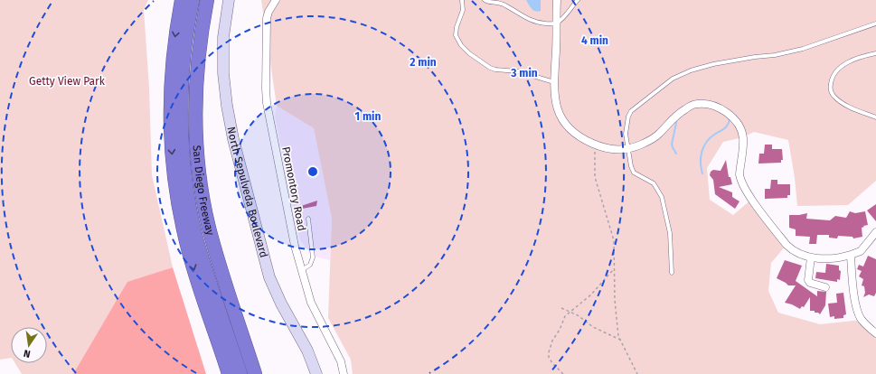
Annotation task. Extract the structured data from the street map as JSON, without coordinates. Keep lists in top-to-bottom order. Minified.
{"streets":{"highway":["San Diego Freeway"],"main road":["North Sepulveda Boulevard"],"street":["Promontory Road"]},"parks":["Getty View Park"],"north":"bottom","rings":["4 min","2 min","3 min","1 min"]}
